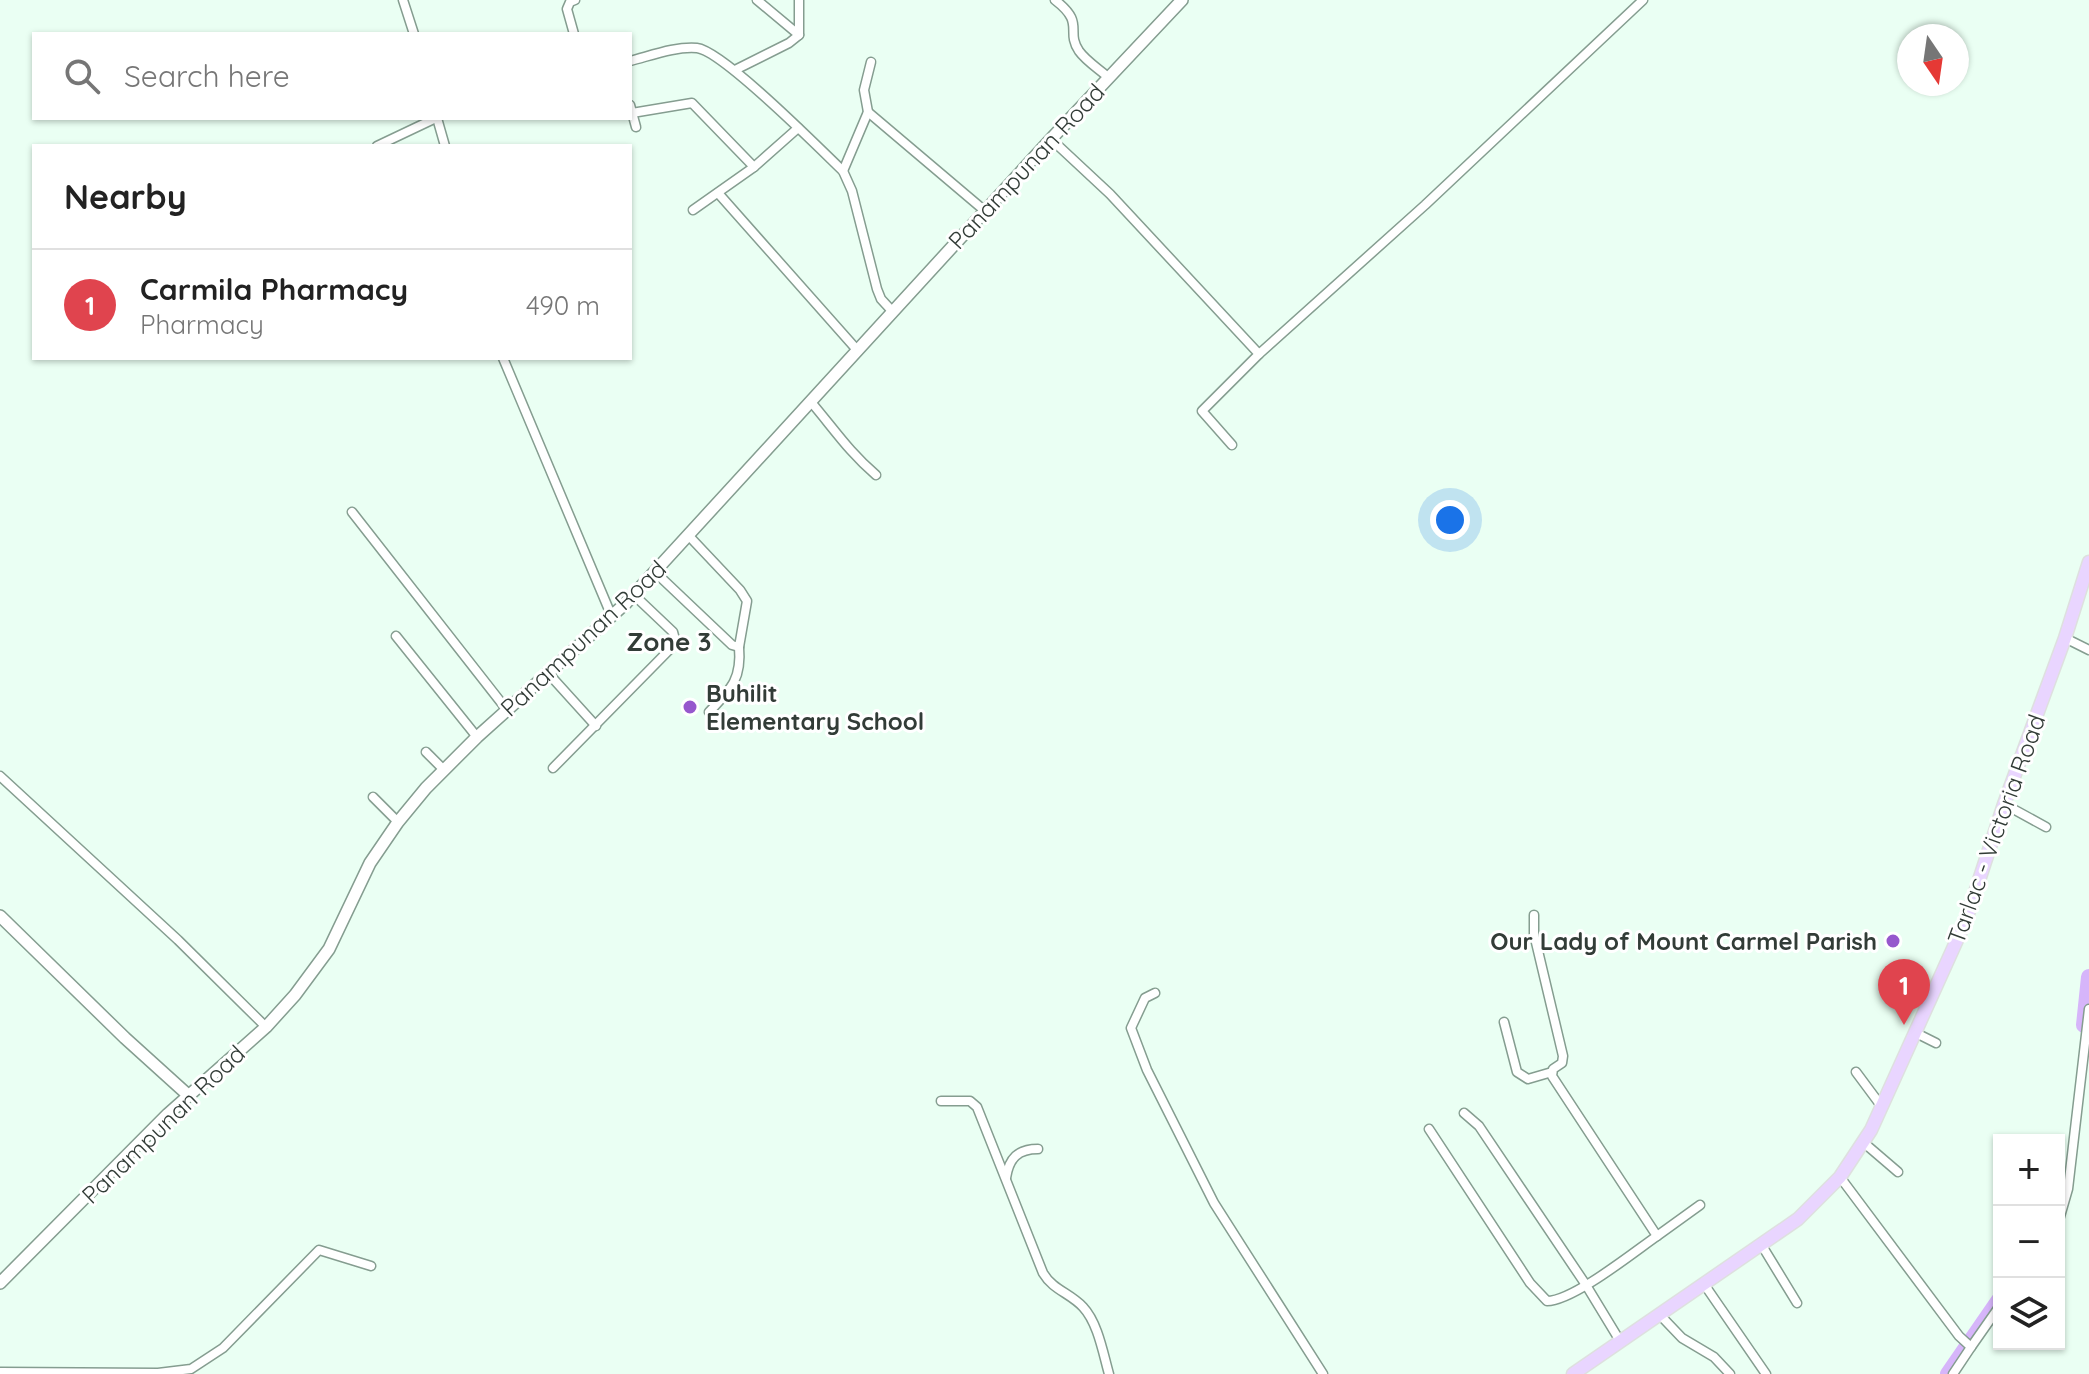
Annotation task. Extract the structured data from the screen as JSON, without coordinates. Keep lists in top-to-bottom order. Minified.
{"streets":{"main road":["Tarlac - Victoria Road"],"street":["Panampunan Road"]},"districts":["Zone 3"],"places":["Buhilit Elementary School","Our Lady of Mount Carmel Parish"],"north":"bottom","page":{"search":"Search here","heading":"Nearby","list":[{"mark":"1","name":"Carmila Pharmacy","note":"Pharmacy","value":"490 m"}],"pins":"1","map_buttons":["+","−"]}}
